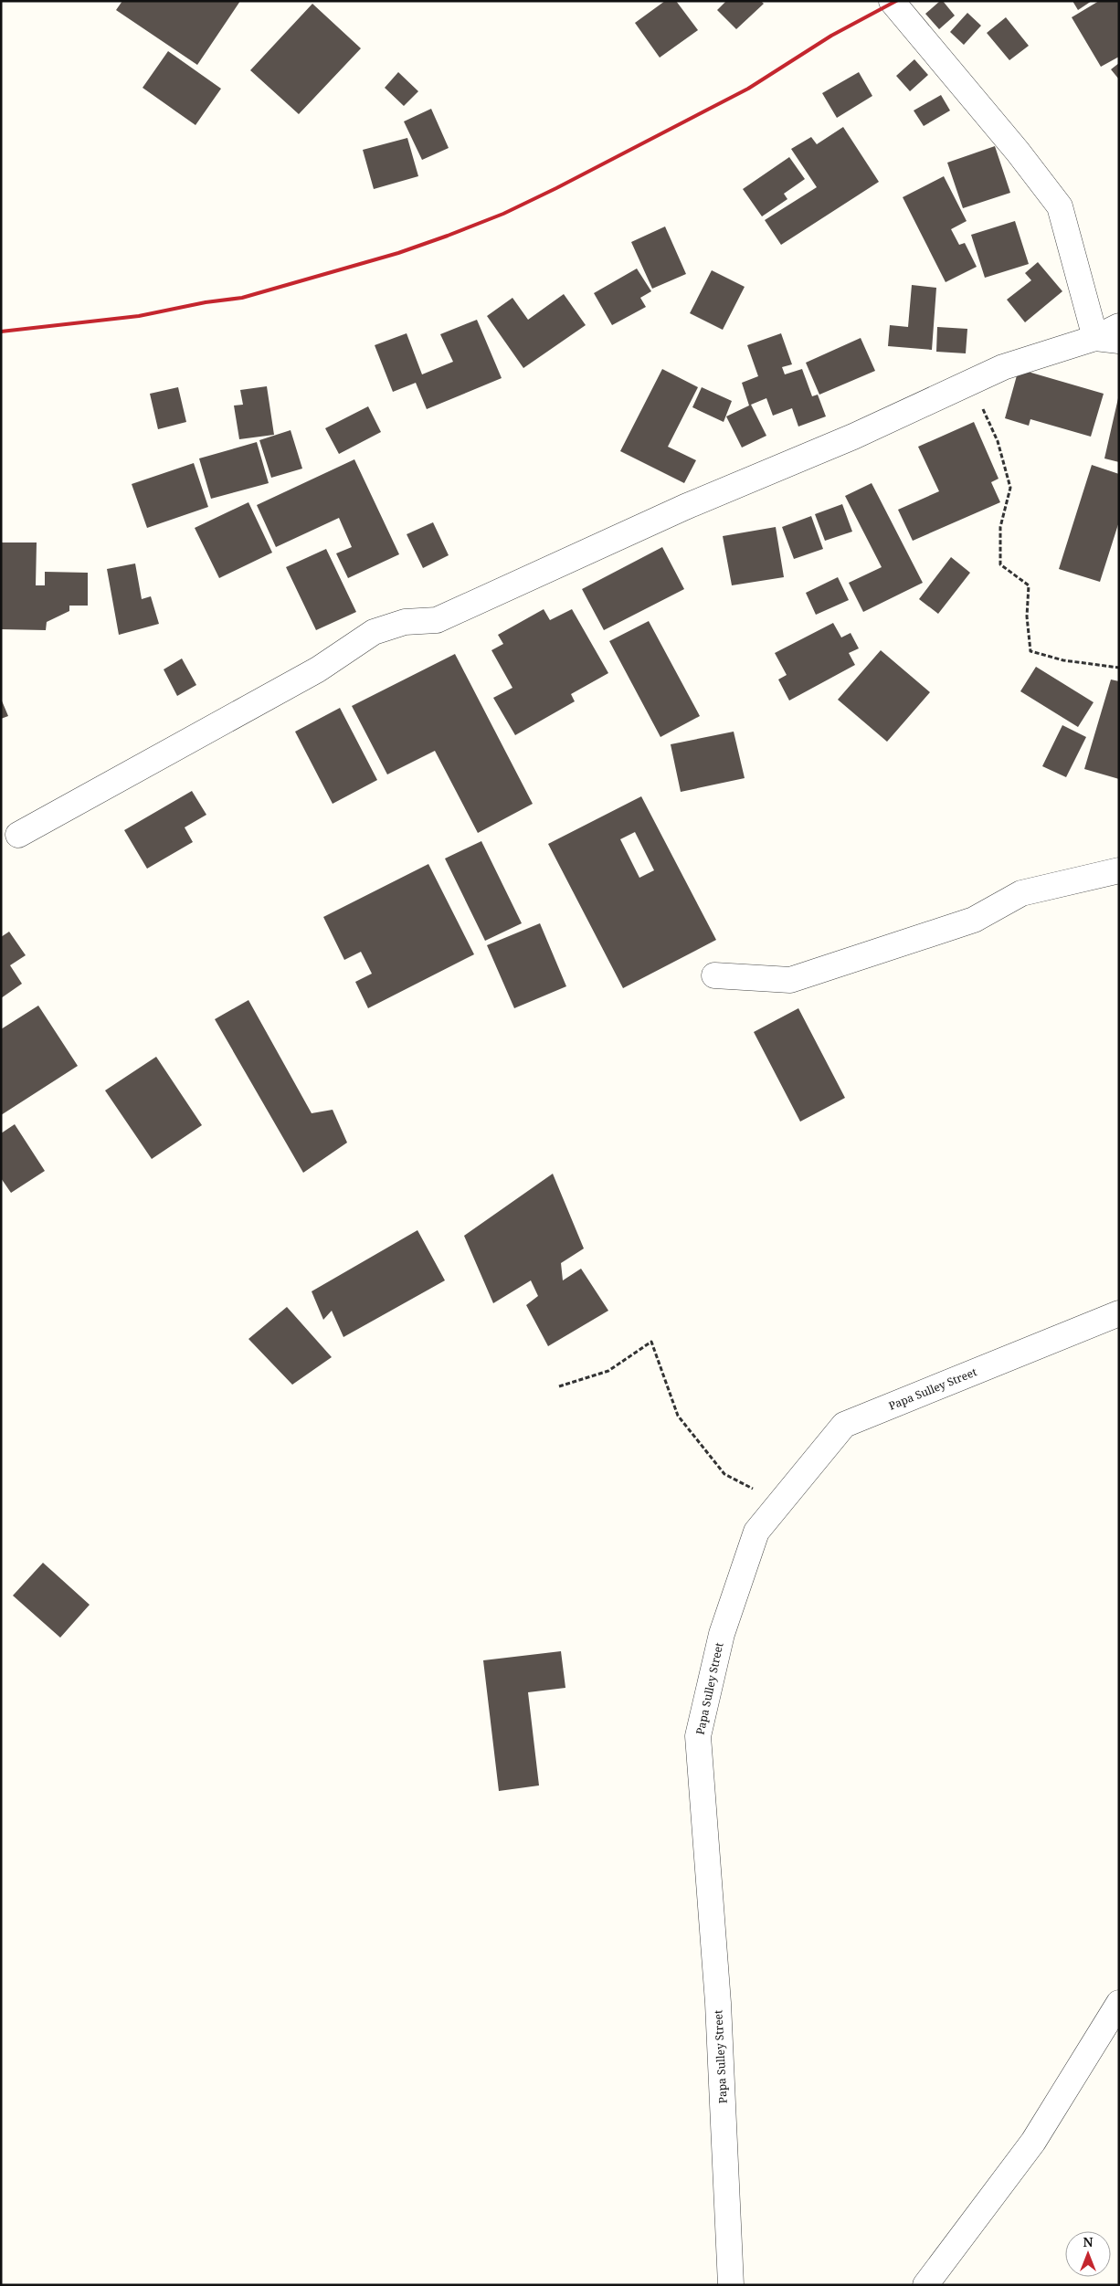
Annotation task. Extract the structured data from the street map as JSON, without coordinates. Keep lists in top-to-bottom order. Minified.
{"streets":{"street":["Papa Sulley Street"]},"north":"top"}
